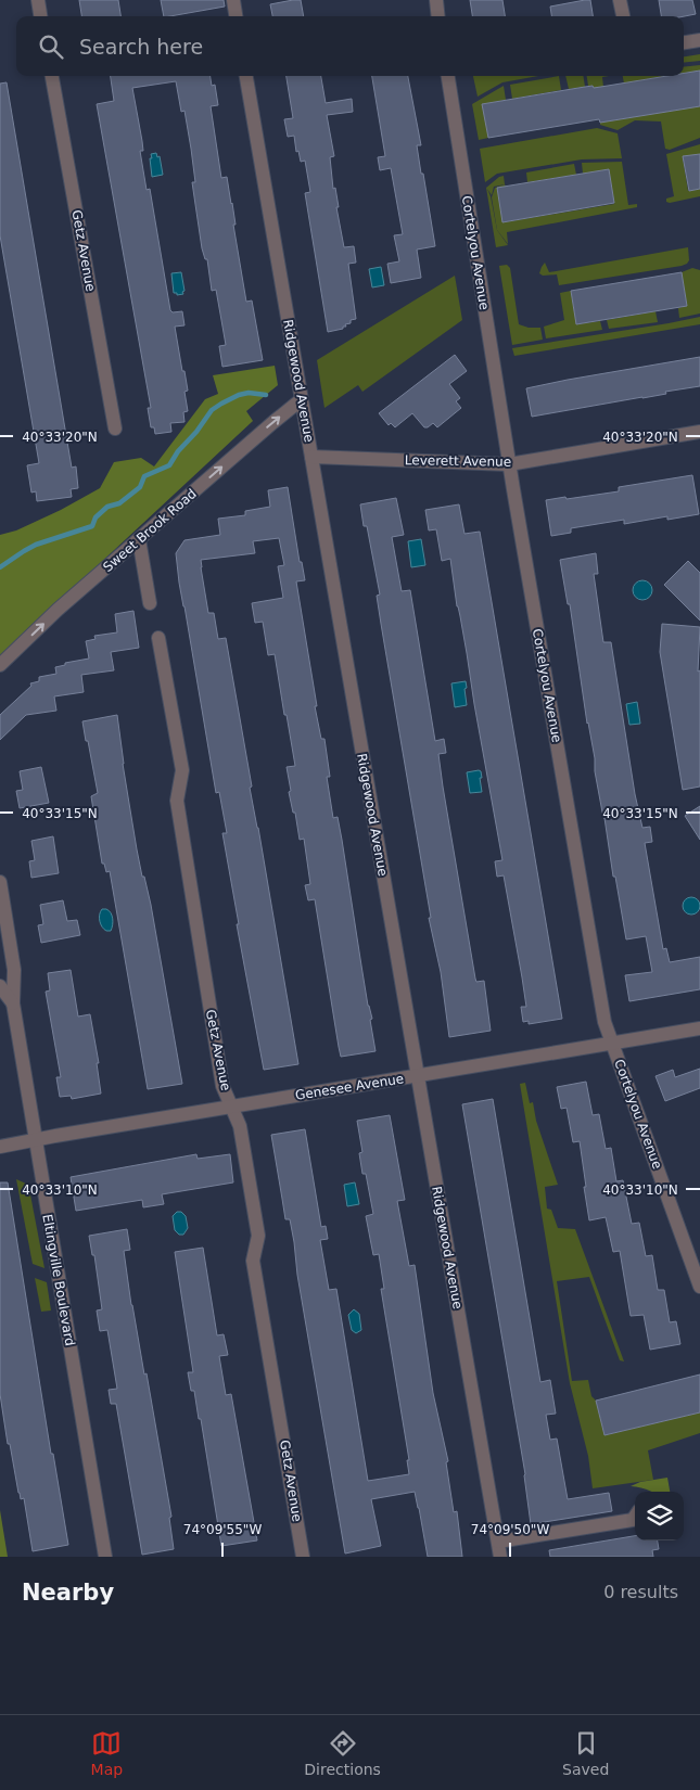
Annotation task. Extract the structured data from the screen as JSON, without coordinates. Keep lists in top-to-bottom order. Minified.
{"streets":{"street":["Getz Avenue","Cortelyou Avenue","Ridgewood Avenue","Leverett Avenue","Sweet Brook Road","Genesee Avenue","Eltingville Boulevard"]},"crossings":[["Getz Avenue","Genesee Avenue"],["Cortelyou Avenue","Leverett Avenue"],["Cortelyou Avenue","Genesee Avenue"],["Ridgewood Avenue","Leverett Avenue"],["Ridgewood Avenue","Sweet Brook Road"],["Ridgewood Avenue","Genesee Avenue"],["Genesee Avenue","Eltingville Boulevard"]],"one_way":["Sweet Brook Road"],"page":{"search":"Search here","heading":["Nearby","0 results"],"nav":["Map","Directions","Saved"]},"coordinates":["40°33'20\"N","40°33'15\"N","40°33'10\"N","74°09'55\"W","74°09'50\"W"]}
